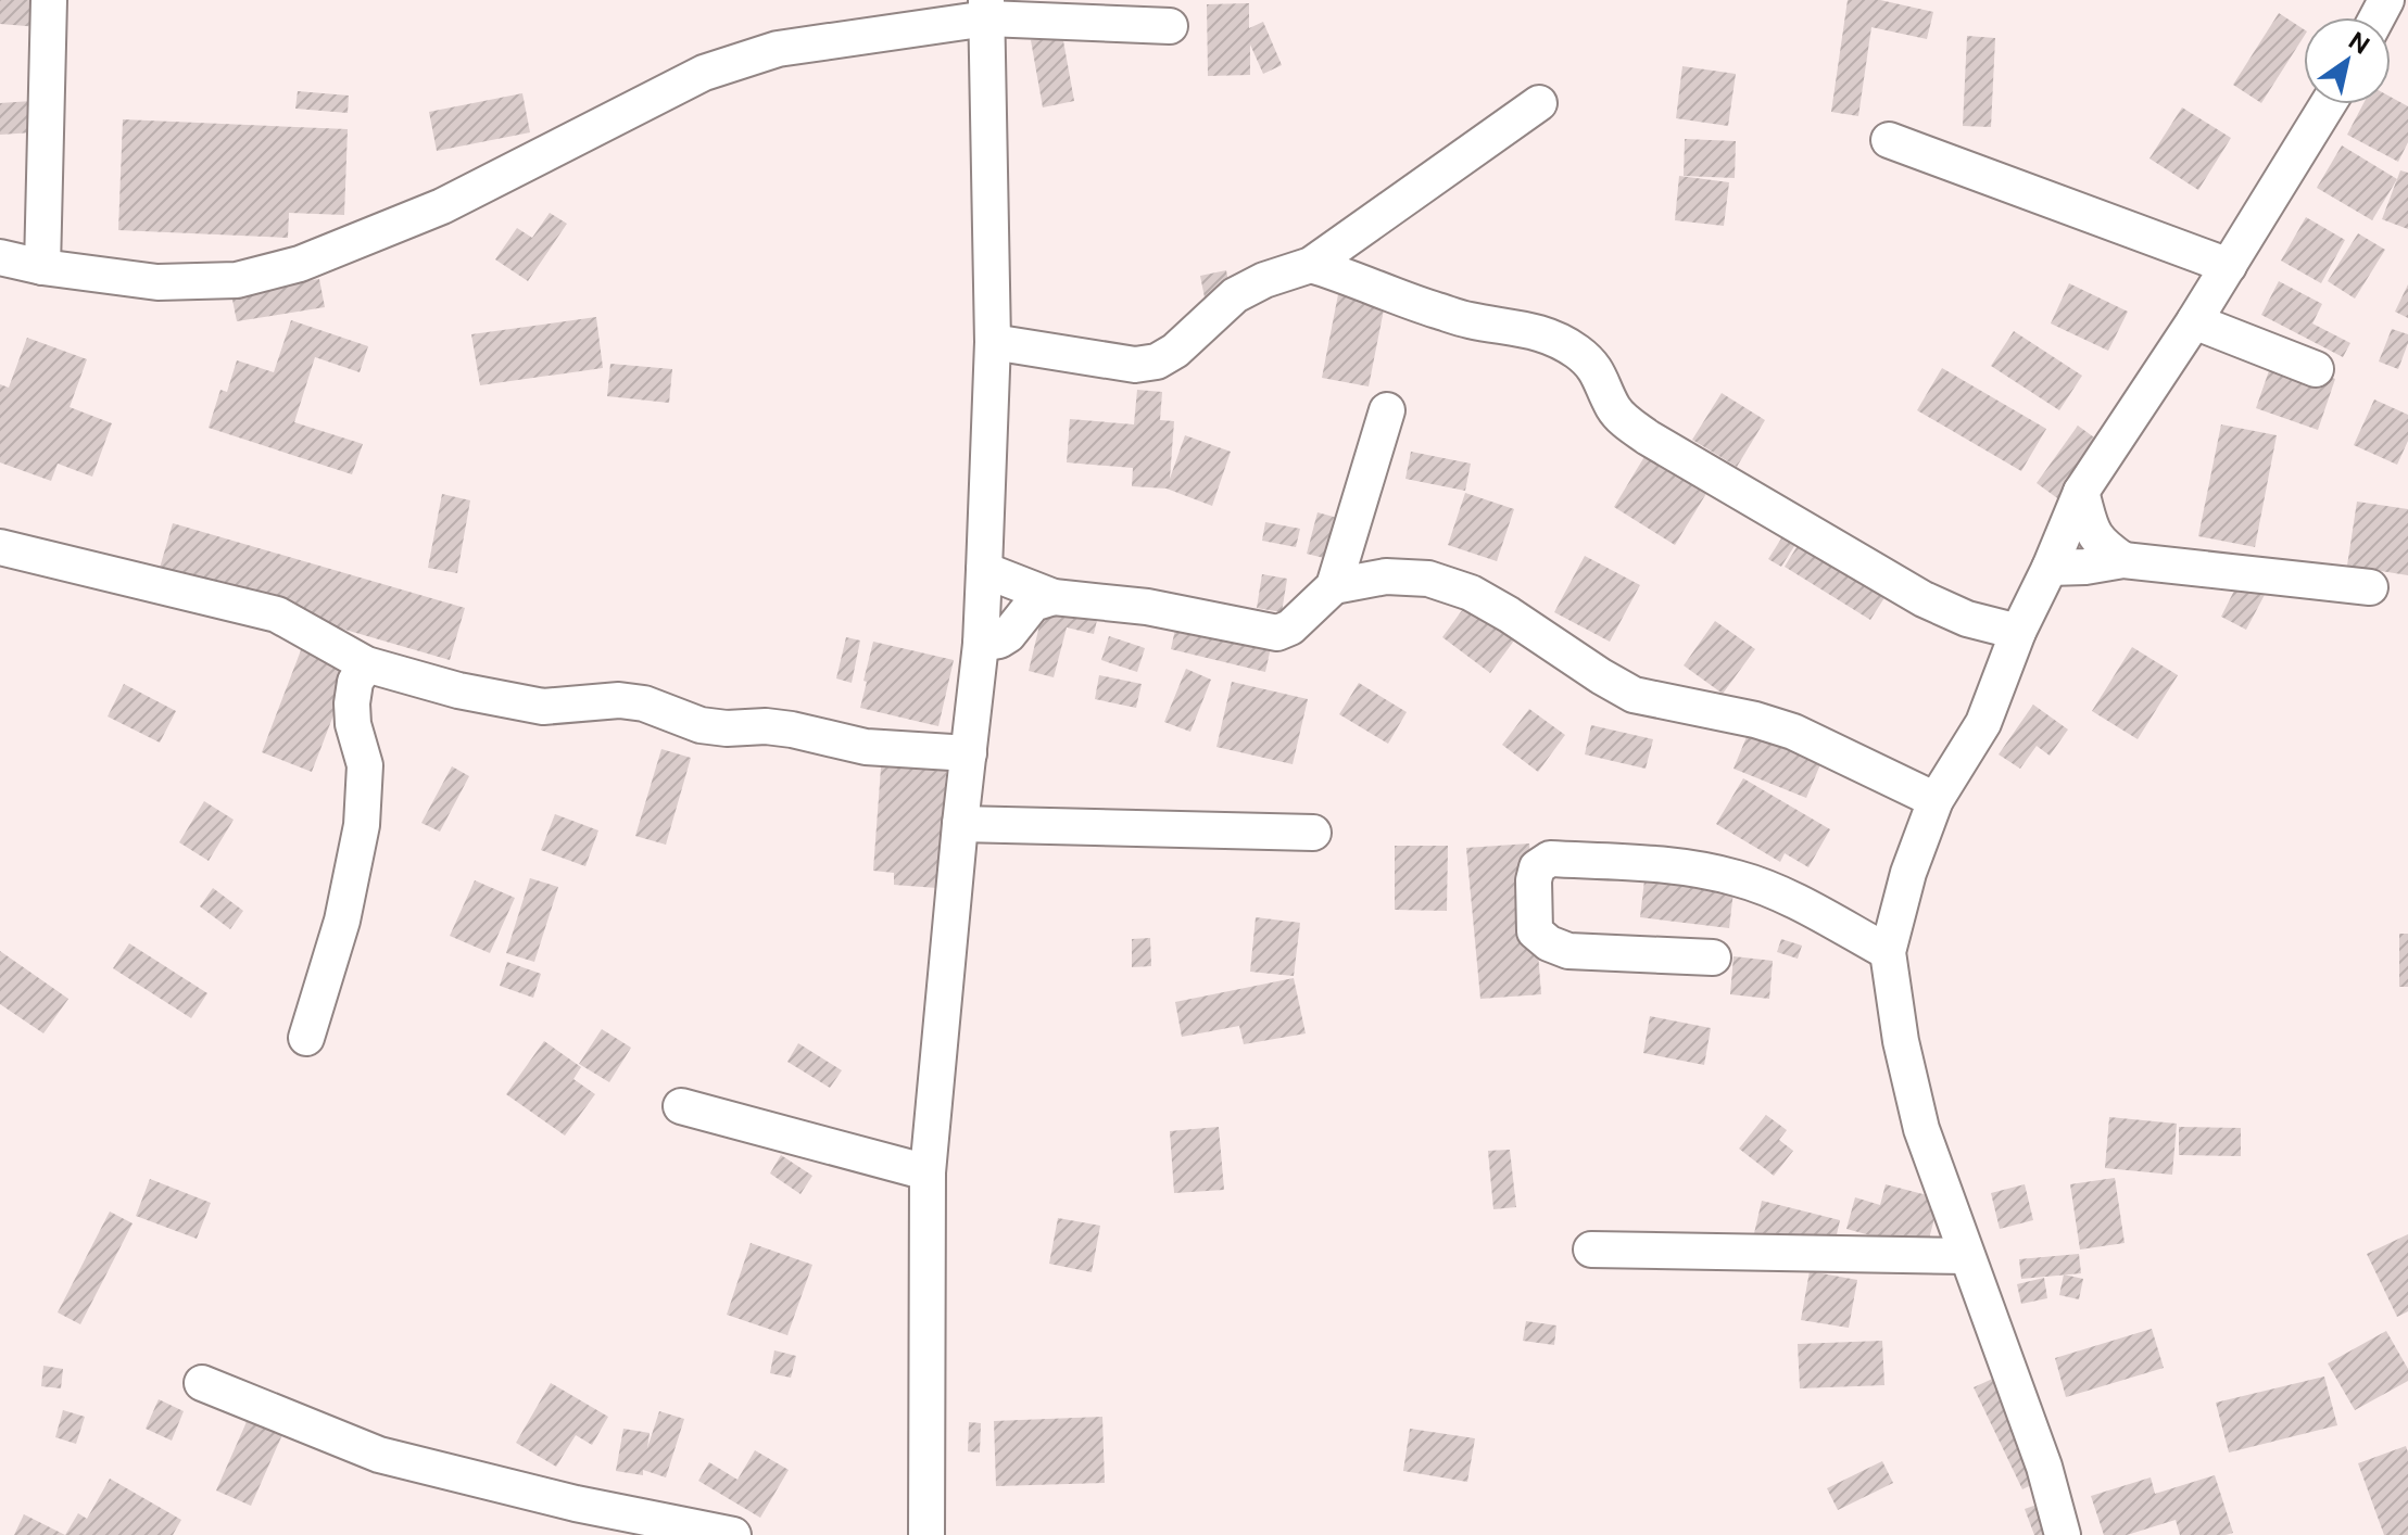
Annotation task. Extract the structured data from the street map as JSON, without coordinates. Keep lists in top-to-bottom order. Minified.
{"north":"top right"}
